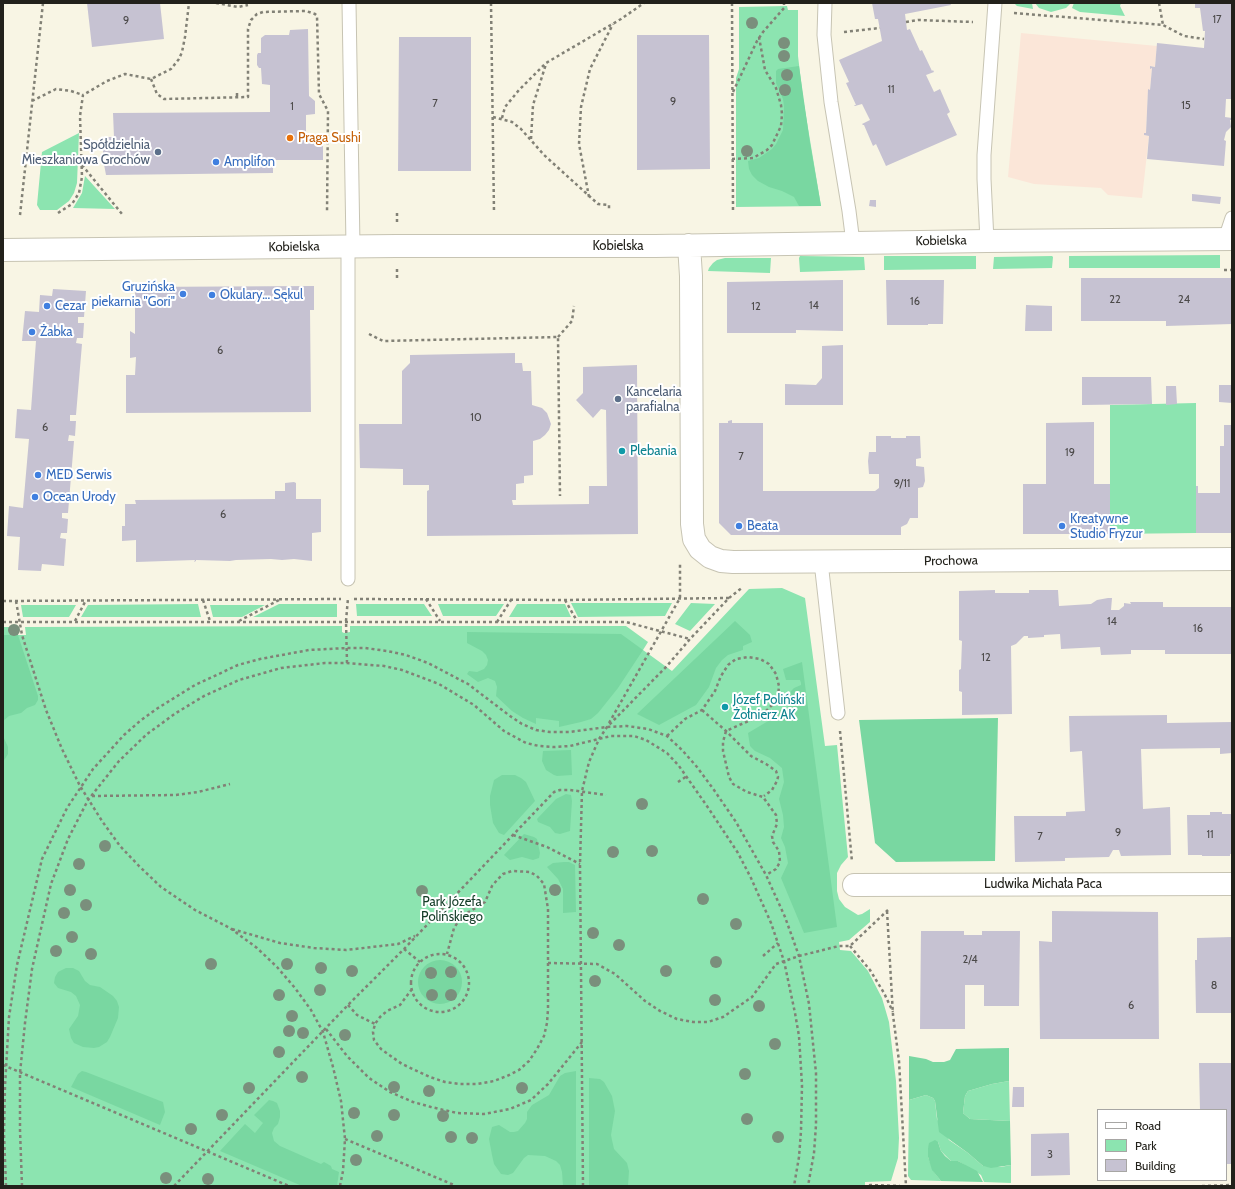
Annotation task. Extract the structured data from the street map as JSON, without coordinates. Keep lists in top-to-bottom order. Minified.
{"streets":{"street":["Kobielska","Prochowa","Ludwika Michała Paca"]},"crossings":[["Kobielska","Prochowa"]],"parks":["Park Józefa Polińskiego"],"places":["Praga Sushi","Spółdzielnia Mieszkaniowa Grochów","Amplifon","Gruzińska piekarnia \"Gori\"","Okulary... Sękul","Cezar","Żabka","Kancelaria parafialna","Plebania","MED Serwis","Ocean Urody","Beata","Kreatywne Studio Fryzur","Józef Poliński Żołnierz AK"],"house_numbers":["17","9","11","9","7","15","1","22","24","16","14","12","6","10","6","19","7","9/11","6","14","16","12","9","11","7","2/4","8","6","3"],"legend":["Road","Park","Building"]}
